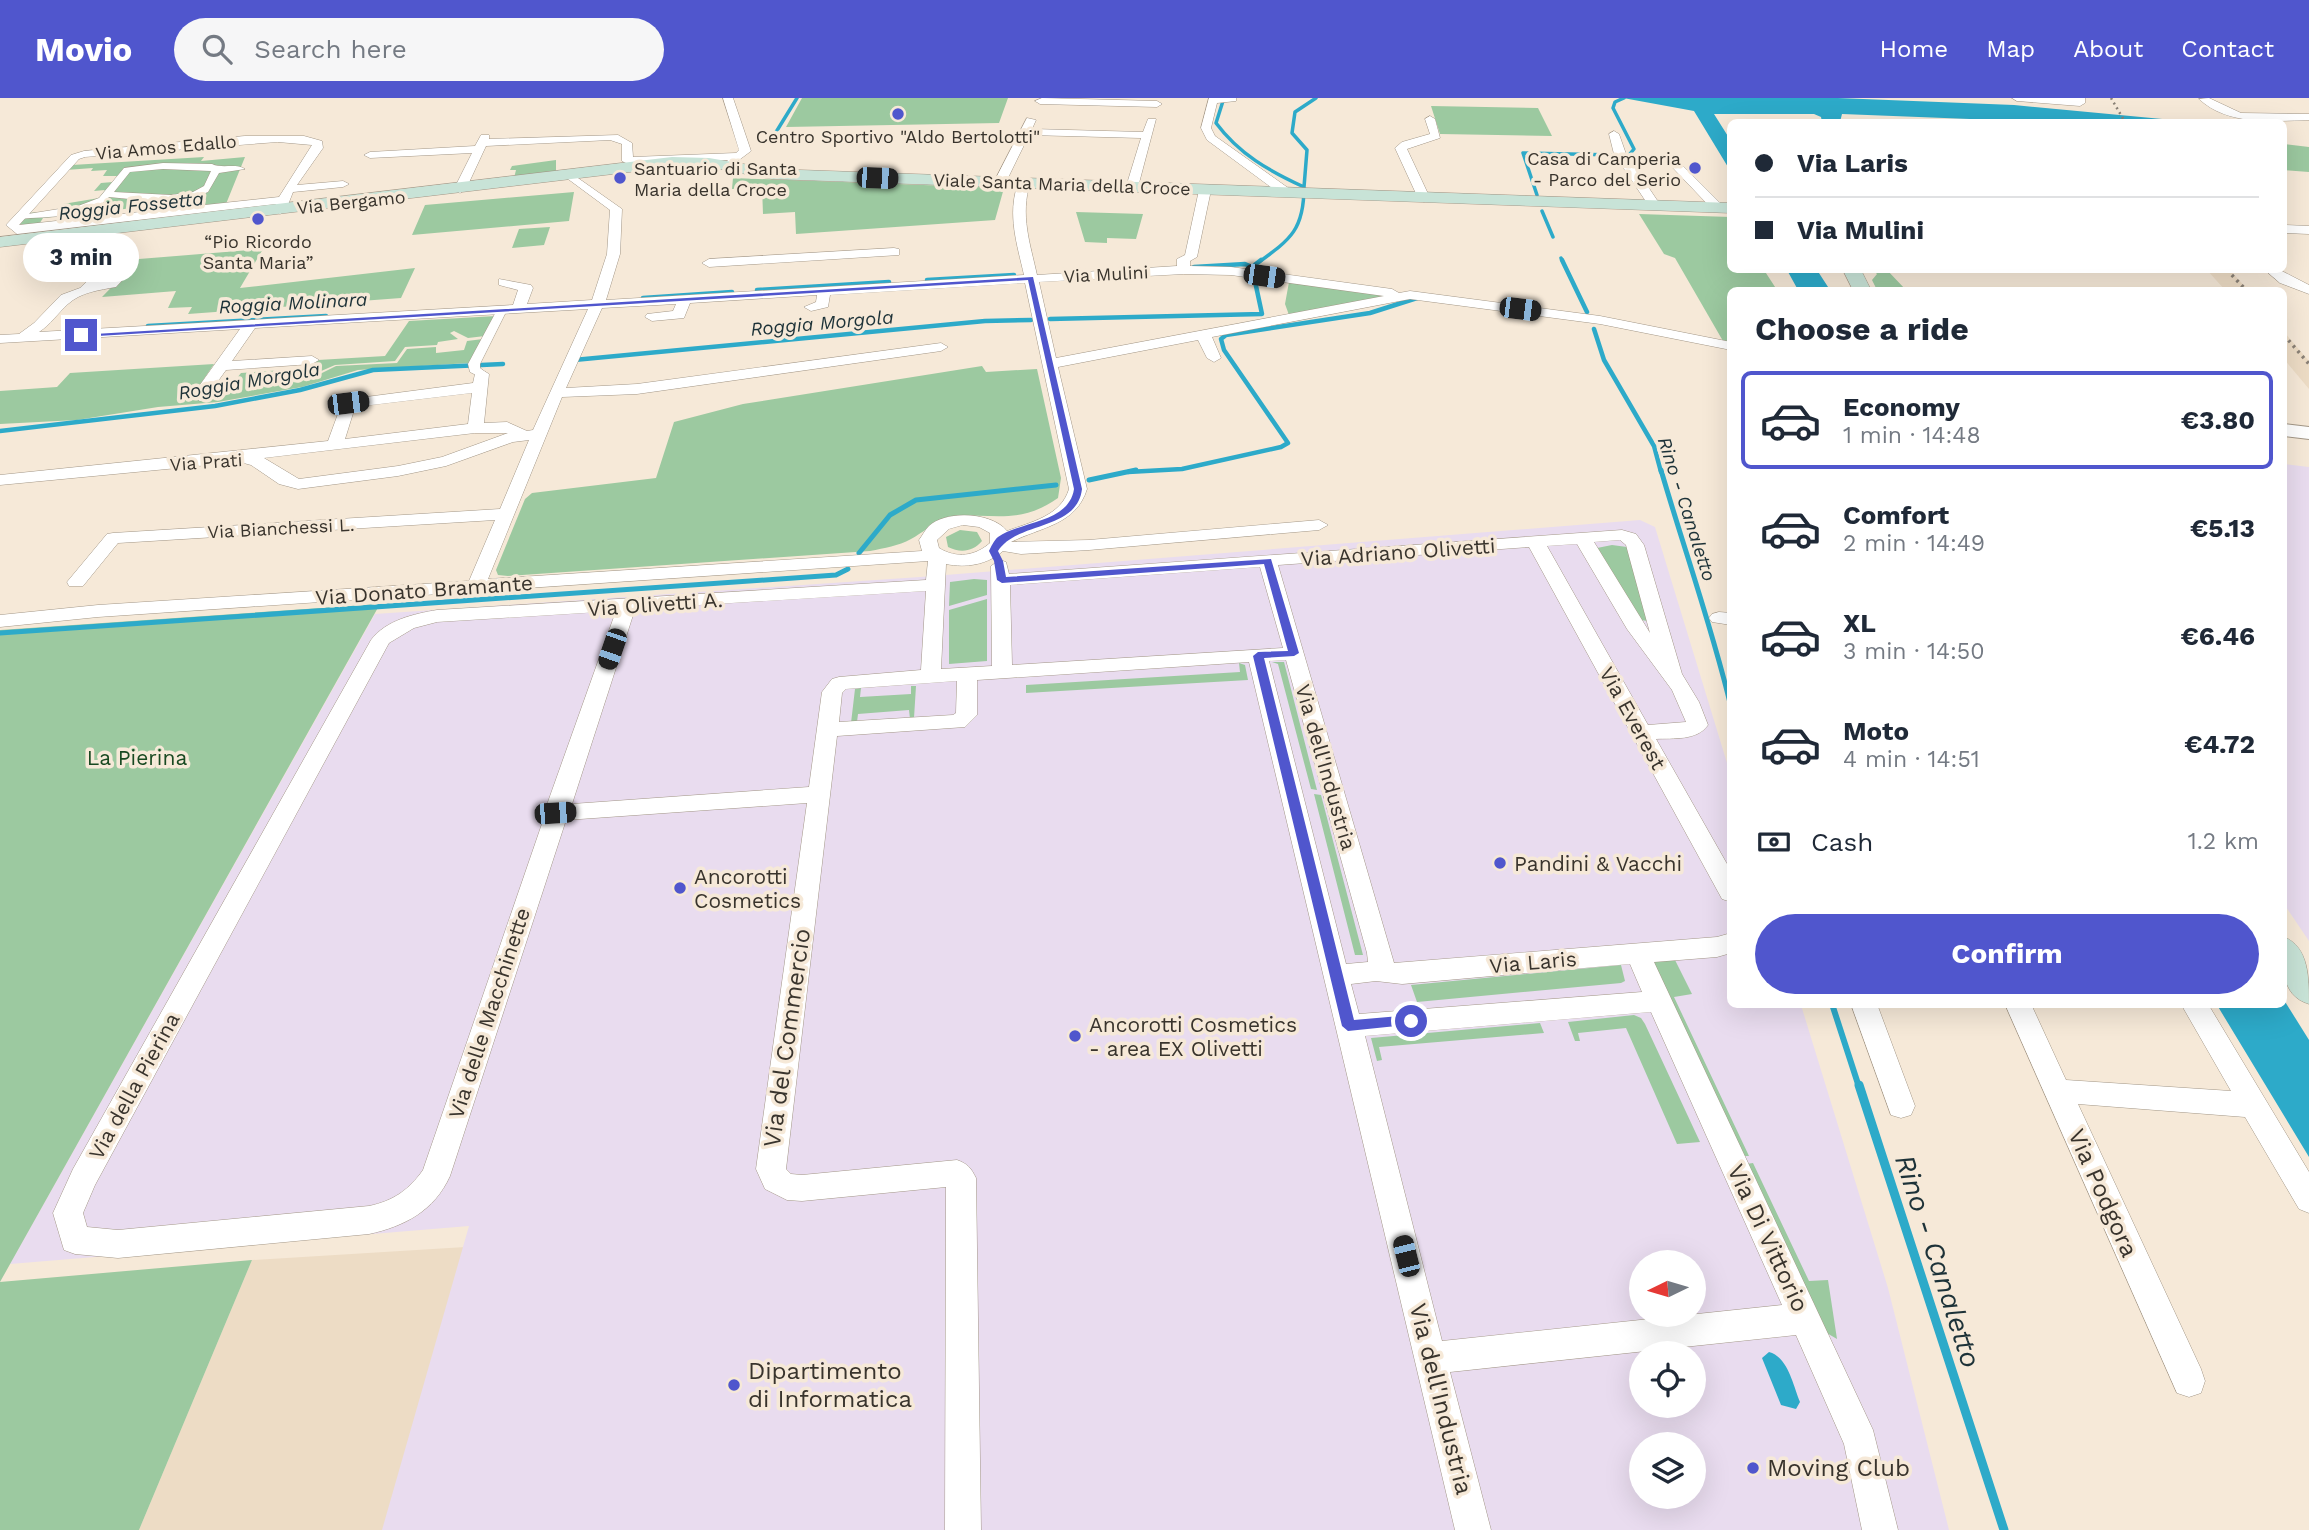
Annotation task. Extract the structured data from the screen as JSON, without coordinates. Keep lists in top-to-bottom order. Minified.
{"streets":{"main road":["Viale Santa Maria della Croce","Via Bergamo"],"street":["Via Amos Edallo","Via Mulini","Via Prati","Via Bianchessi L.","Via Adriano Olivetti","Via Donato Bramante","Via Olivetti A.","Via Everest","Via dell'Industria","Via Laris","Via delle Macchinette","Via del Commercio","Via della Pierina","Via Podgora","Via Di Vittorio"]},"crossings":[["Via Amos Edallo","Via Bergamo"],["Viale Santa Maria della Croce","Via Bergamo"],["Via Adriano Olivetti","Via Olivetti A."],["Via Adriano Olivetti","Via Everest"],["Via Adriano Olivetti","Via dell'Industria"],["Via Olivetti A.","Via delle Macchinette"],["Via Olivetti A.","Via della Pierina"],["Via dell'Industria","Via Laris"],["Via Laris","Via Di Vittorio"],["Via delle Macchinette","Via della Pierina"]],"water":["Roggia Fossetta","Roggia Molinara","Roggia Morgola","Rino - Canaletto"],"parks":["La Pierina"],"places":["Centro Sportivo \"Aldo Bertolotti\"","Casa di Camperia - Parco del Serio","Santuario di Santa Maria della Croce","“Pio Ricordo Santa Maria”","Pandini & Vacchi","Ancorotti Cosmetics","Ancorotti Cosmetics - area EX Olivetti","Dipartimento di Informatica","Moving Club"],"north":"left","page":{"header":"Movio","search":"Search here","nav":["Home","Map","About","Contact"],"banner":["Via Laris","Via Mulini"],"bubble":"3 min","heading":"Choose a ride","list":[{"name":"Economy","note":"1 min · 14:48","value":"€3.80"},{"name":"Comfort","note":"2 min · 14:49","value":"€5.13"},{"name":"XL","note":"3 min · 14:50","value":"€6.46"},{"name":"Moto","note":"4 min · 14:51","value":"€4.72"}],"pay":["Cash","1.2 km"],"buttons":"Confirm"}}
